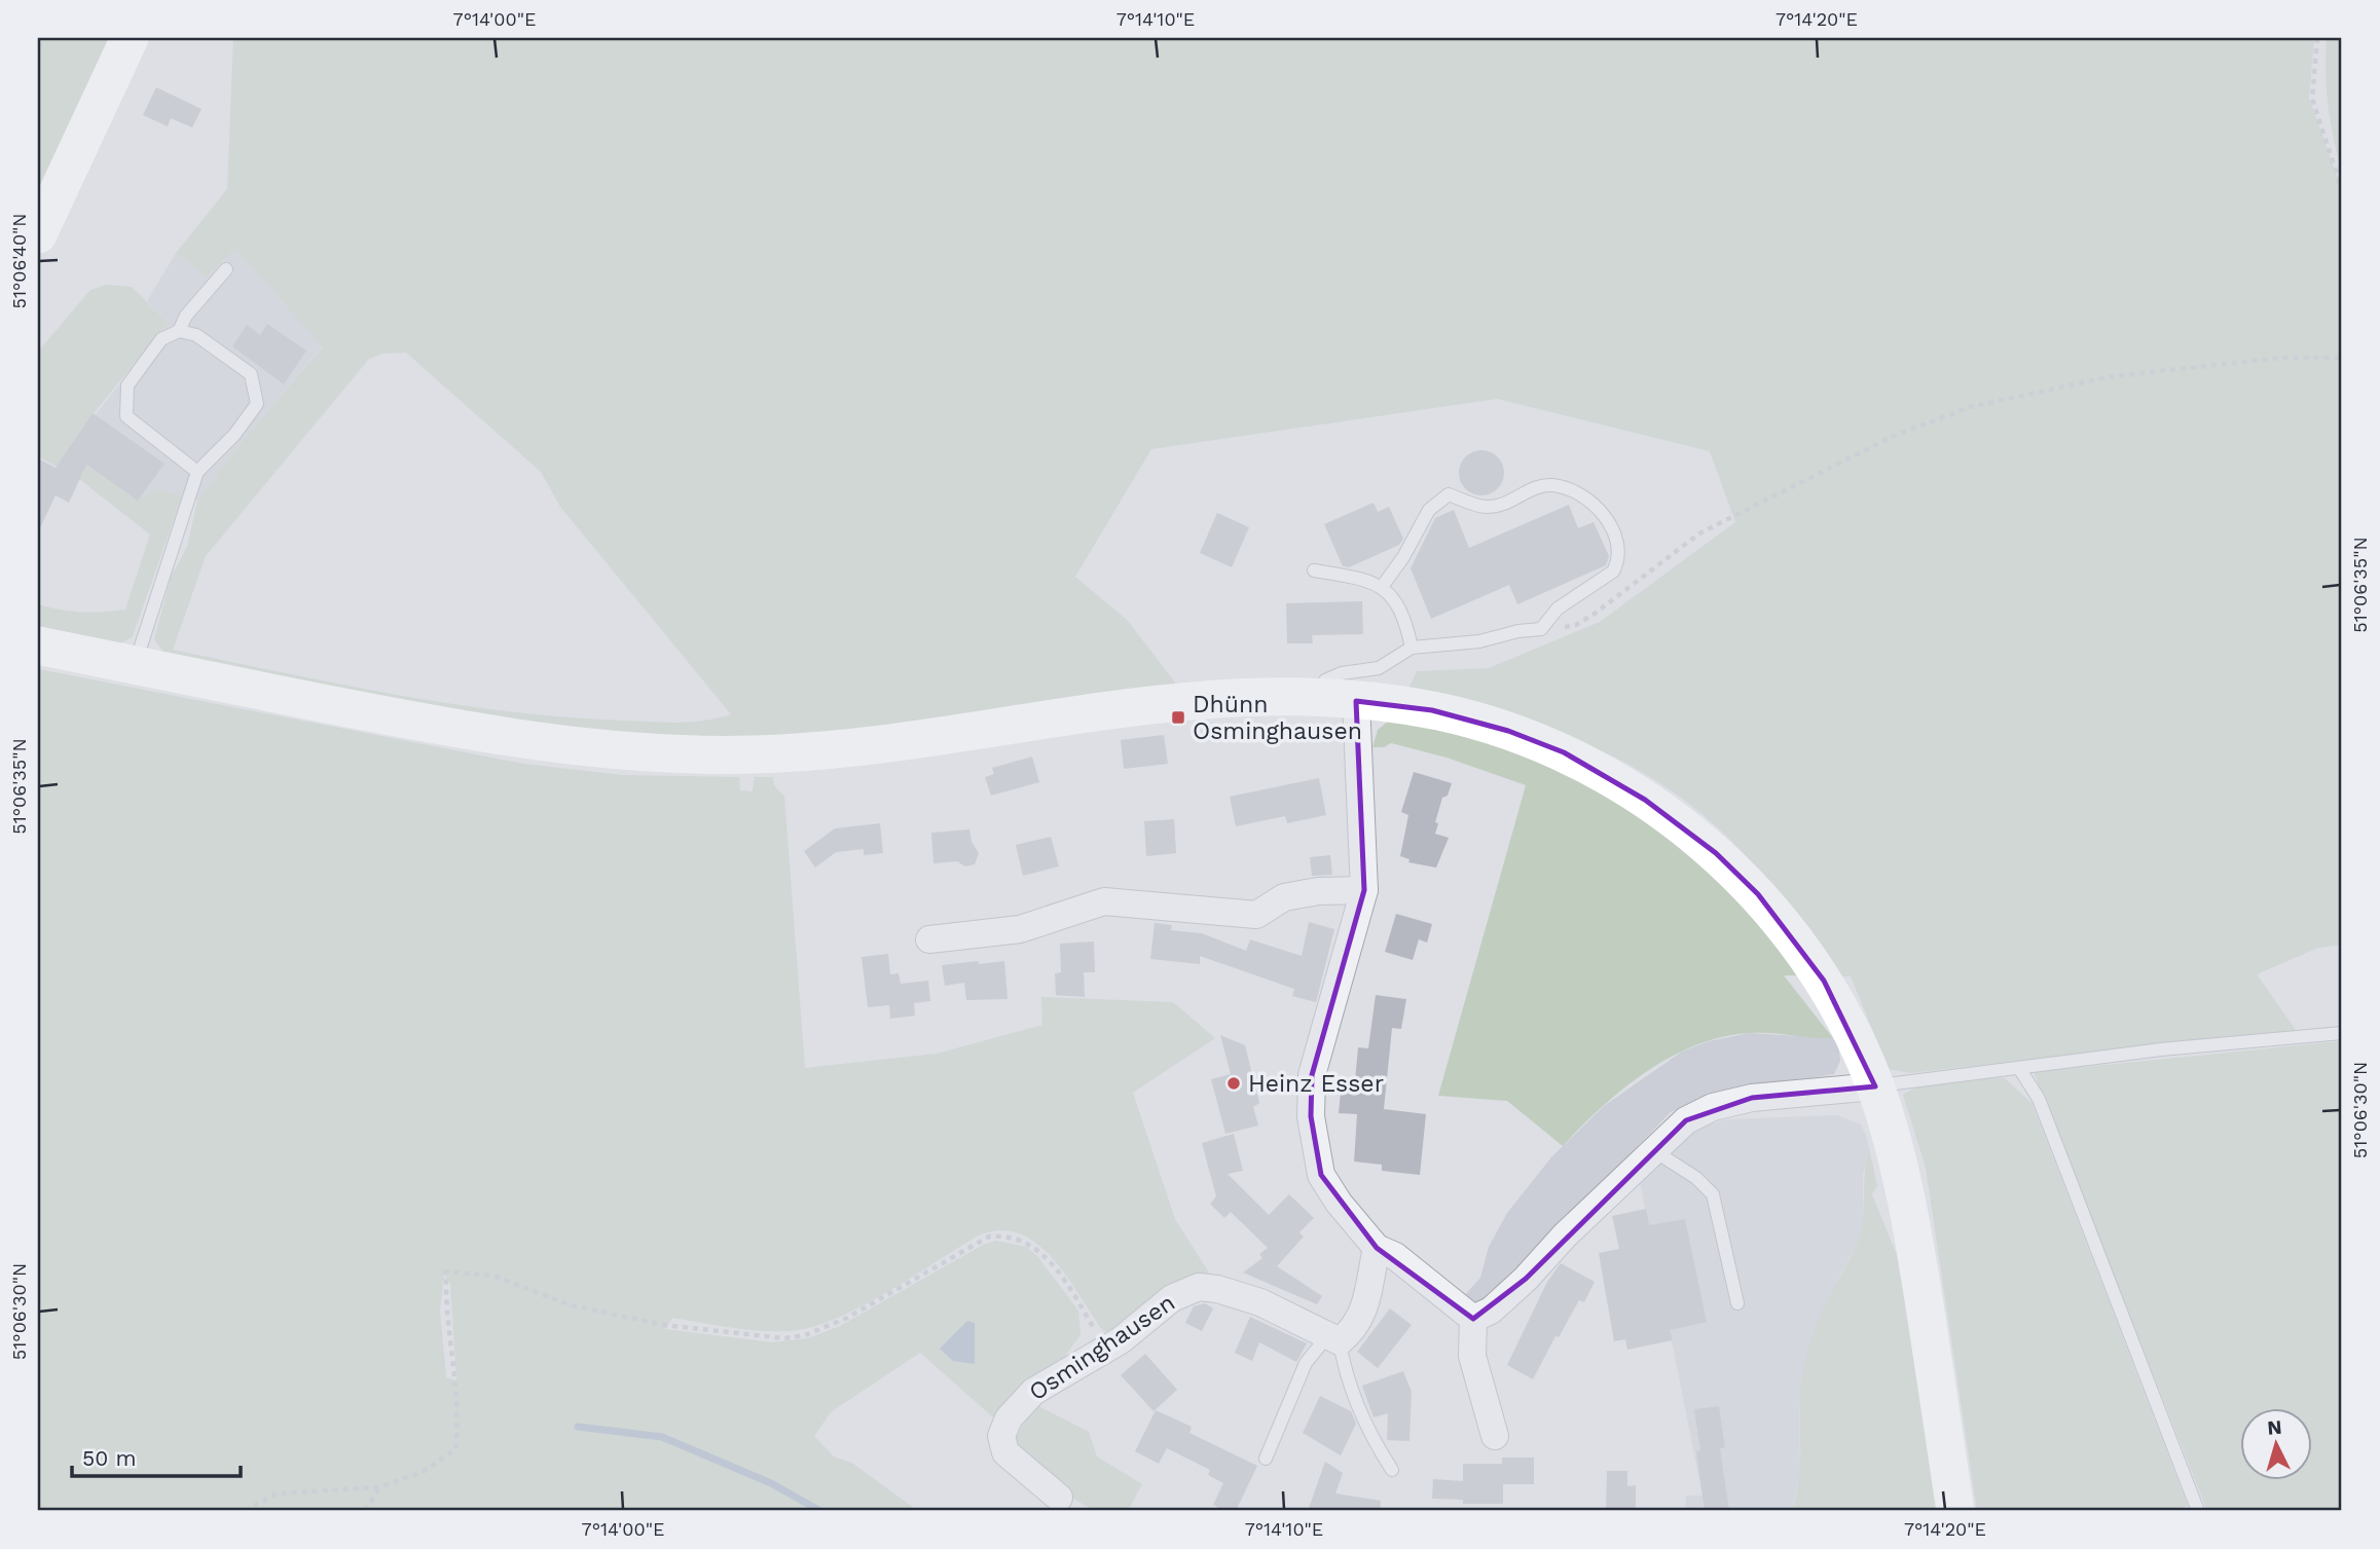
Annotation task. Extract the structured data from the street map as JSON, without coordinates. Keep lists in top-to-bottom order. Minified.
{"streets":{"street":["Osminghausen"]},"places":{"transit":["Dhünn Osminghausen"],"other":["Heinz Esser"]},"scale_bar":"50 m","north":"top","coordinates":["7°14'00\"E","7°14'10\"E","7°14'20\"E","51°06'40\"N","51°06'35\"N","51°06'30\"N"]}
